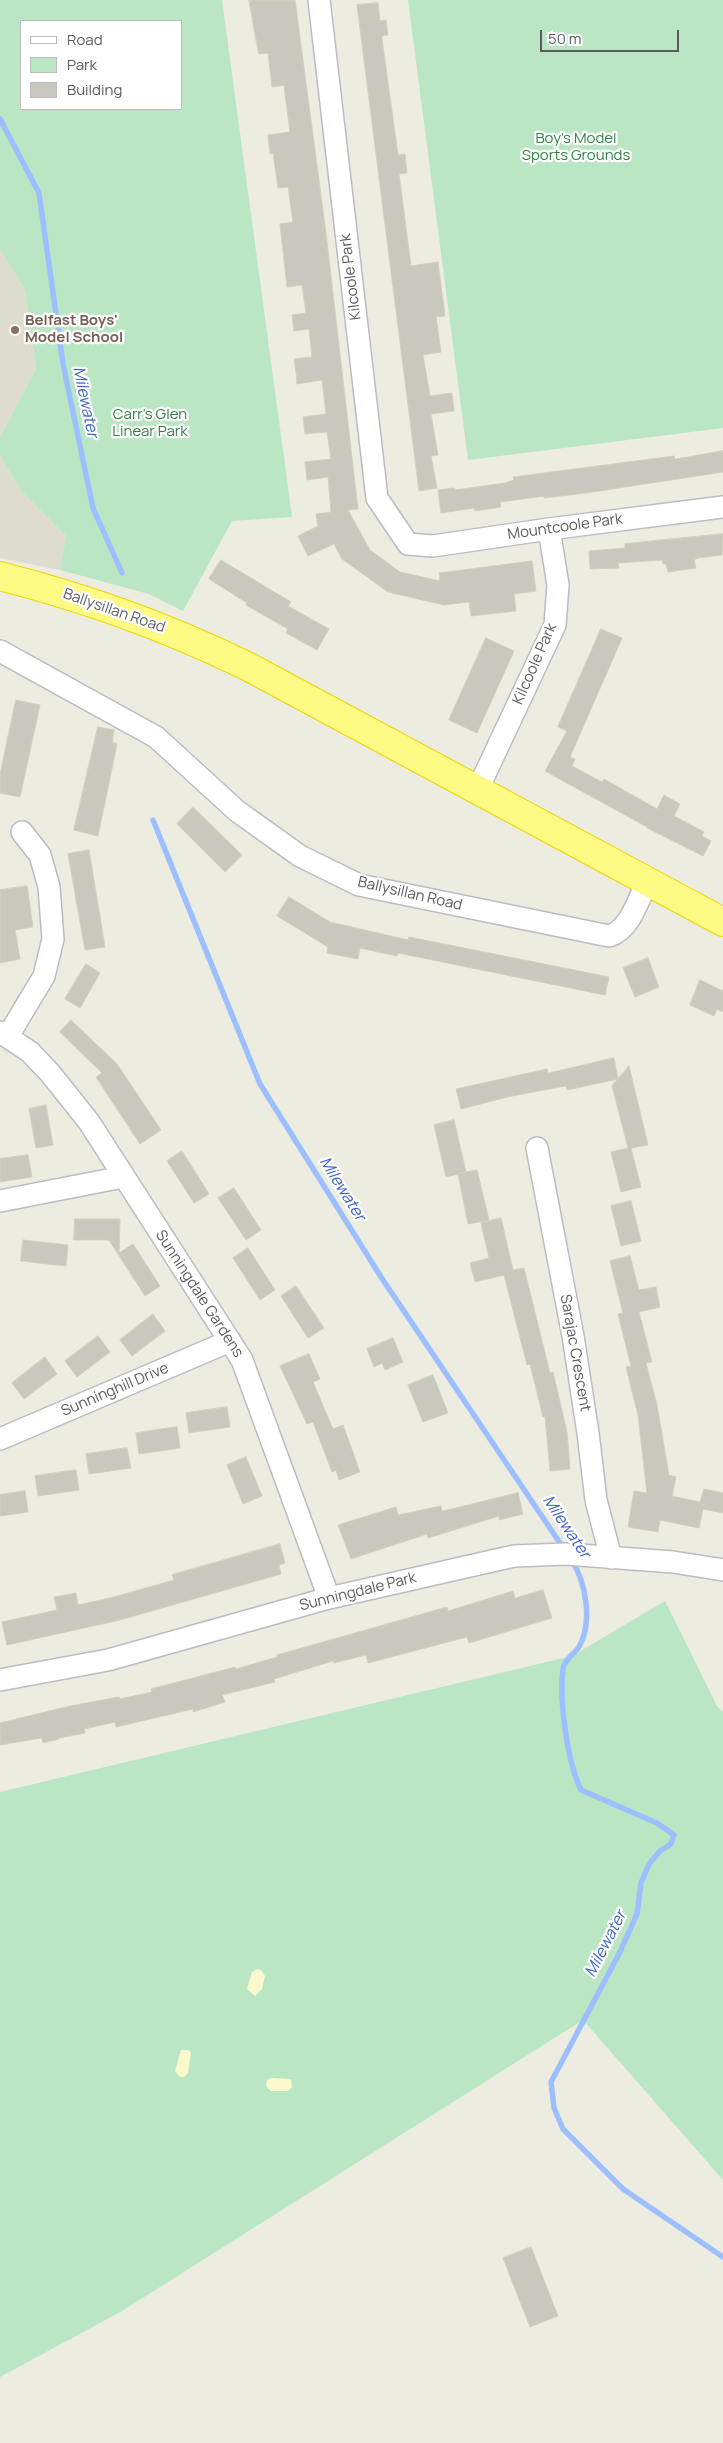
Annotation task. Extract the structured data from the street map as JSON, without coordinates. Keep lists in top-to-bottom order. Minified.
{"streets":{"highway":["Ballysillan Road"],"street":["Kilcoole Park","Mountcoole Park","Sunningdale Gardens","Sarajac Crescent","Sunninghill Drive","Sunningdale Park"]},"crossings":[["Kilcoole Park","Mountcoole Park"],["Kilcoole Park","Ballysillan Road"],["Sunningdale Gardens","Sunninghill Drive"],["Sunningdale Gardens","Sunningdale Park"],["Sarajac Crescent","Sunningdale Park"]],"water":["Milewater"],"parks":["Boy's Model Sports Grounds","Carr's Glen Linear Park"],"places":["Belfast Boys' Model School"],"legend":["Road","Park","Building"],"scale_bar":"50 m"}
